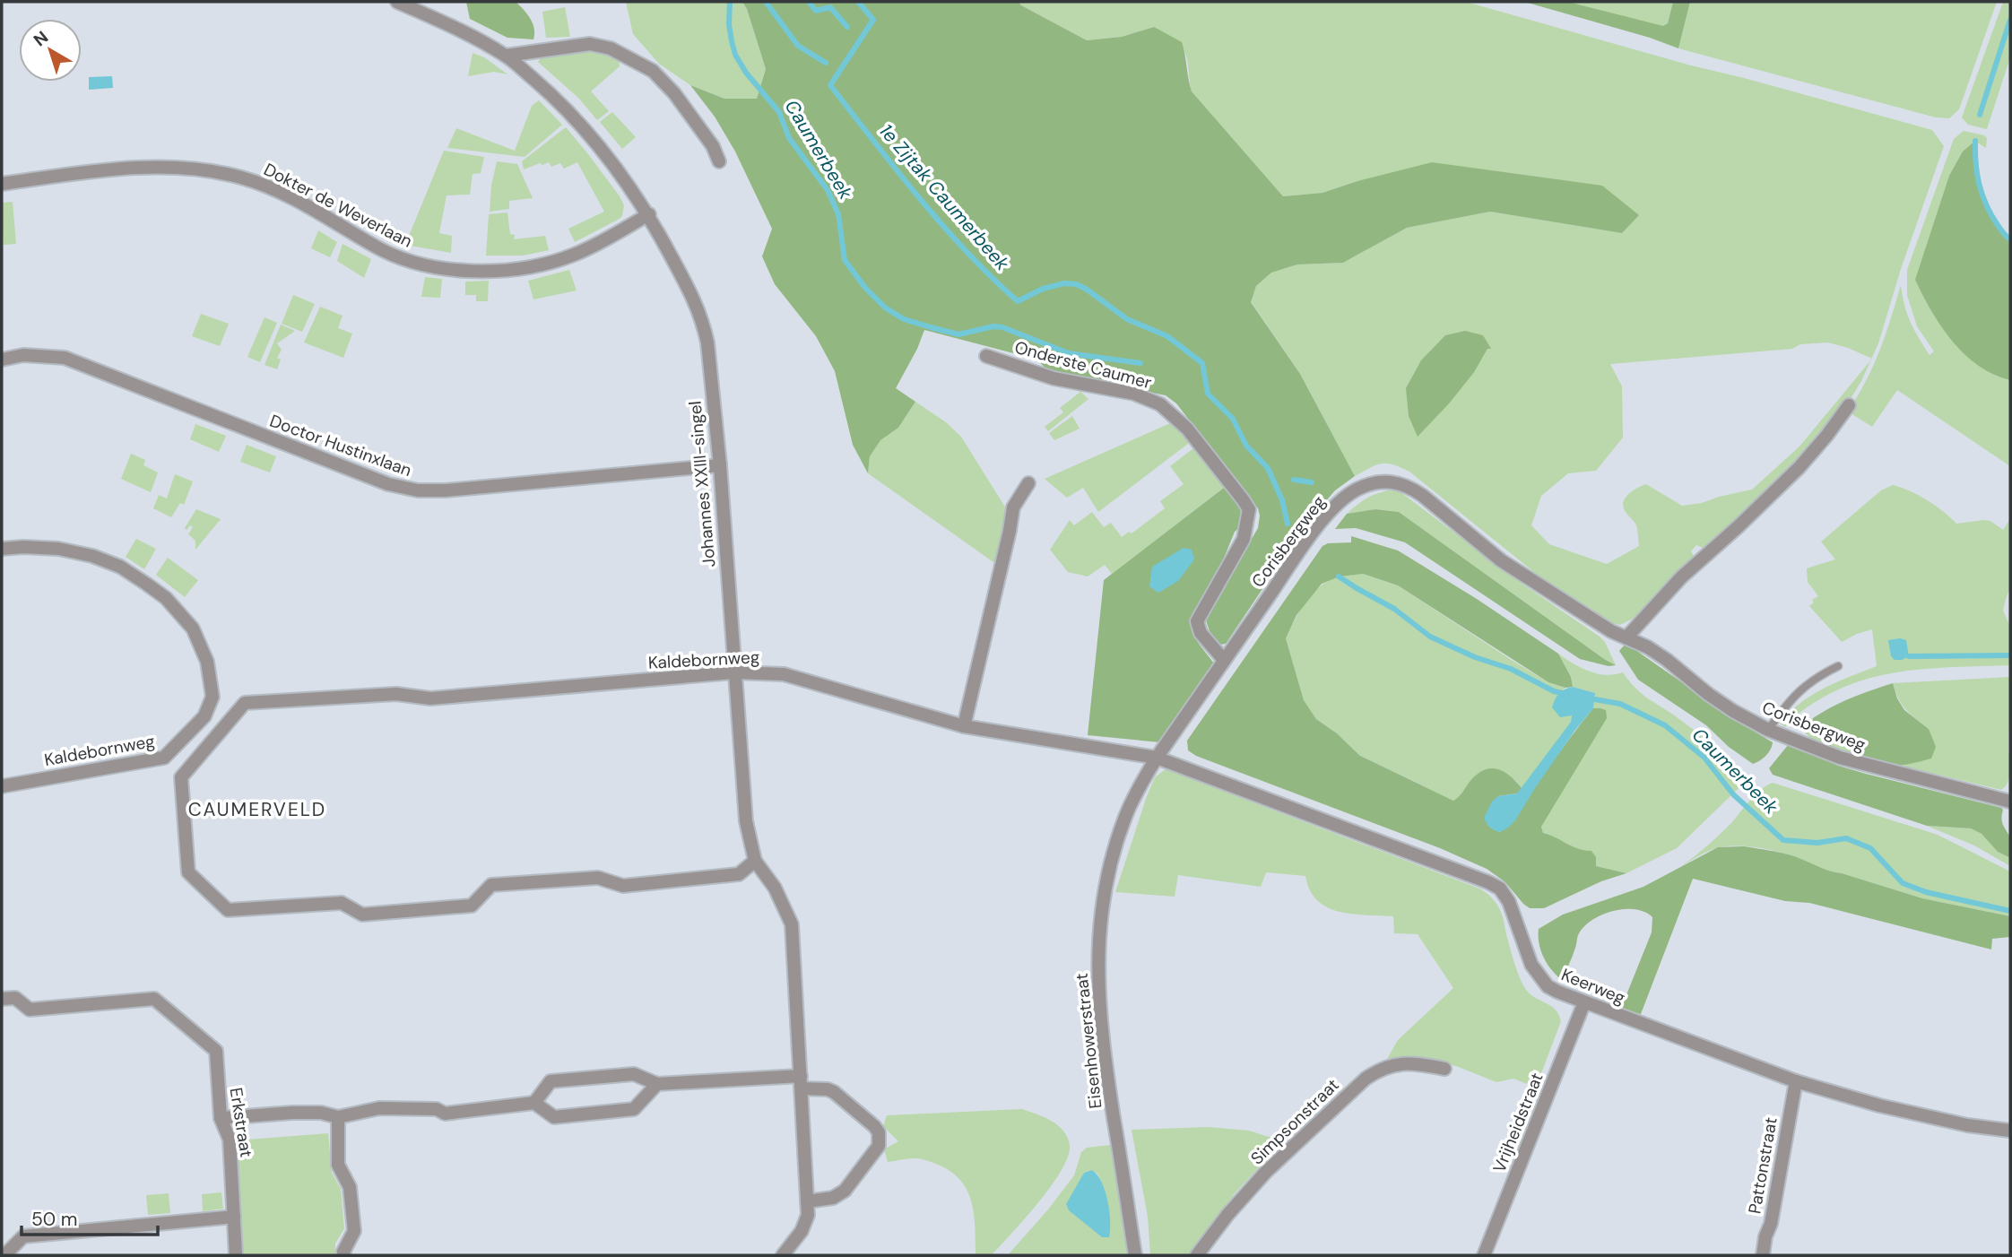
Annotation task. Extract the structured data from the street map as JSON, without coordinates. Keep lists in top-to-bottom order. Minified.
{"streets":{"street":["Dokter de Weverlaan","Onderste Caumer","Doctor Hustinxlaan","Johannes XXIII-singel","Corisbergweg","Kaldebornweg","Keerweg","Eisenhowerstraat","Simpsonstraat","Erkstraat","Vrijheidstraat","Pattonstraat"]},"crossings":[["Dokter de Weverlaan","Johannes XXIII-singel"],["Onderste Caumer","Corisbergweg"],["Doctor Hustinxlaan","Johannes XXIII-singel"],["Johannes XXIII-singel","Kaldebornweg"],["Corisbergweg","Kaldebornweg"],["Corisbergweg","Keerweg"],["Corisbergweg","Eisenhowerstraat"],["Kaldebornweg","Keerweg"],["Kaldebornweg","Eisenhowerstraat"],["Keerweg","Eisenhowerstraat"],["Keerweg","Vrijheidstraat"],["Keerweg","Pattonstraat"]],"districts":["CAUMERVELD"],"water":["Caumerbeek","1e Zijtak Caumerbeek"],"scale_bar":"50 m","north":"top left"}
